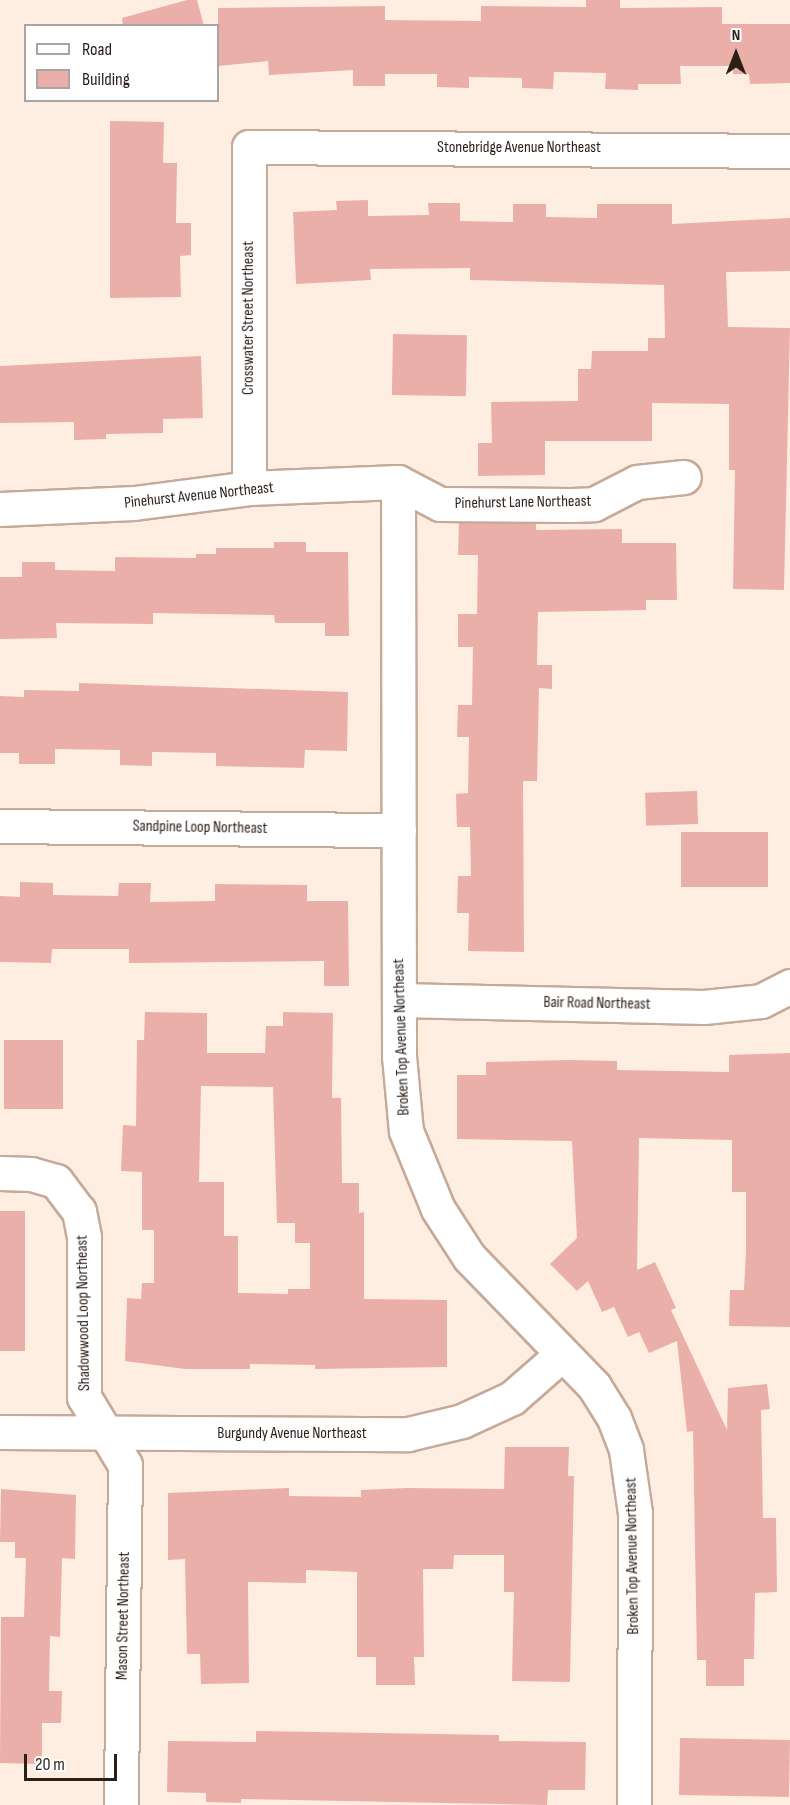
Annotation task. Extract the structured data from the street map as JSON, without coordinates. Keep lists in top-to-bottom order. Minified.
{"streets":{"street":["Stonebridge Avenue Northeast","Crosswater Street Northeast","Pinehurst Avenue Northeast","Pinehurst Lane Northeast","Sandpine Loop Northeast","Bair Road Northeast","Broken Top Avenue Northeast","Shadowwood Loop Northeast","Burgundy Avenue Northeast","Mason Street Northeast"]},"crossings":[["Stonebridge Avenue Northeast","Crosswater Street Northeast"],["Crosswater Street Northeast","Pinehurst Avenue Northeast"],["Pinehurst Avenue Northeast","Pinehurst Lane Northeast"],["Pinehurst Avenue Northeast","Broken Top Avenue Northeast"],["Pinehurst Lane Northeast","Broken Top Avenue Northeast"],["Sandpine Loop Northeast","Broken Top Avenue Northeast"],["Bair Road Northeast","Broken Top Avenue Northeast"],["Broken Top Avenue Northeast","Burgundy Avenue Northeast"],["Shadowwood Loop Northeast","Burgundy Avenue Northeast"],["Shadowwood Loop Northeast","Mason Street Northeast"],["Burgundy Avenue Northeast","Mason Street Northeast"]],"legend":["Road","Building"],"scale_bar":"20 m","north":"top"}
